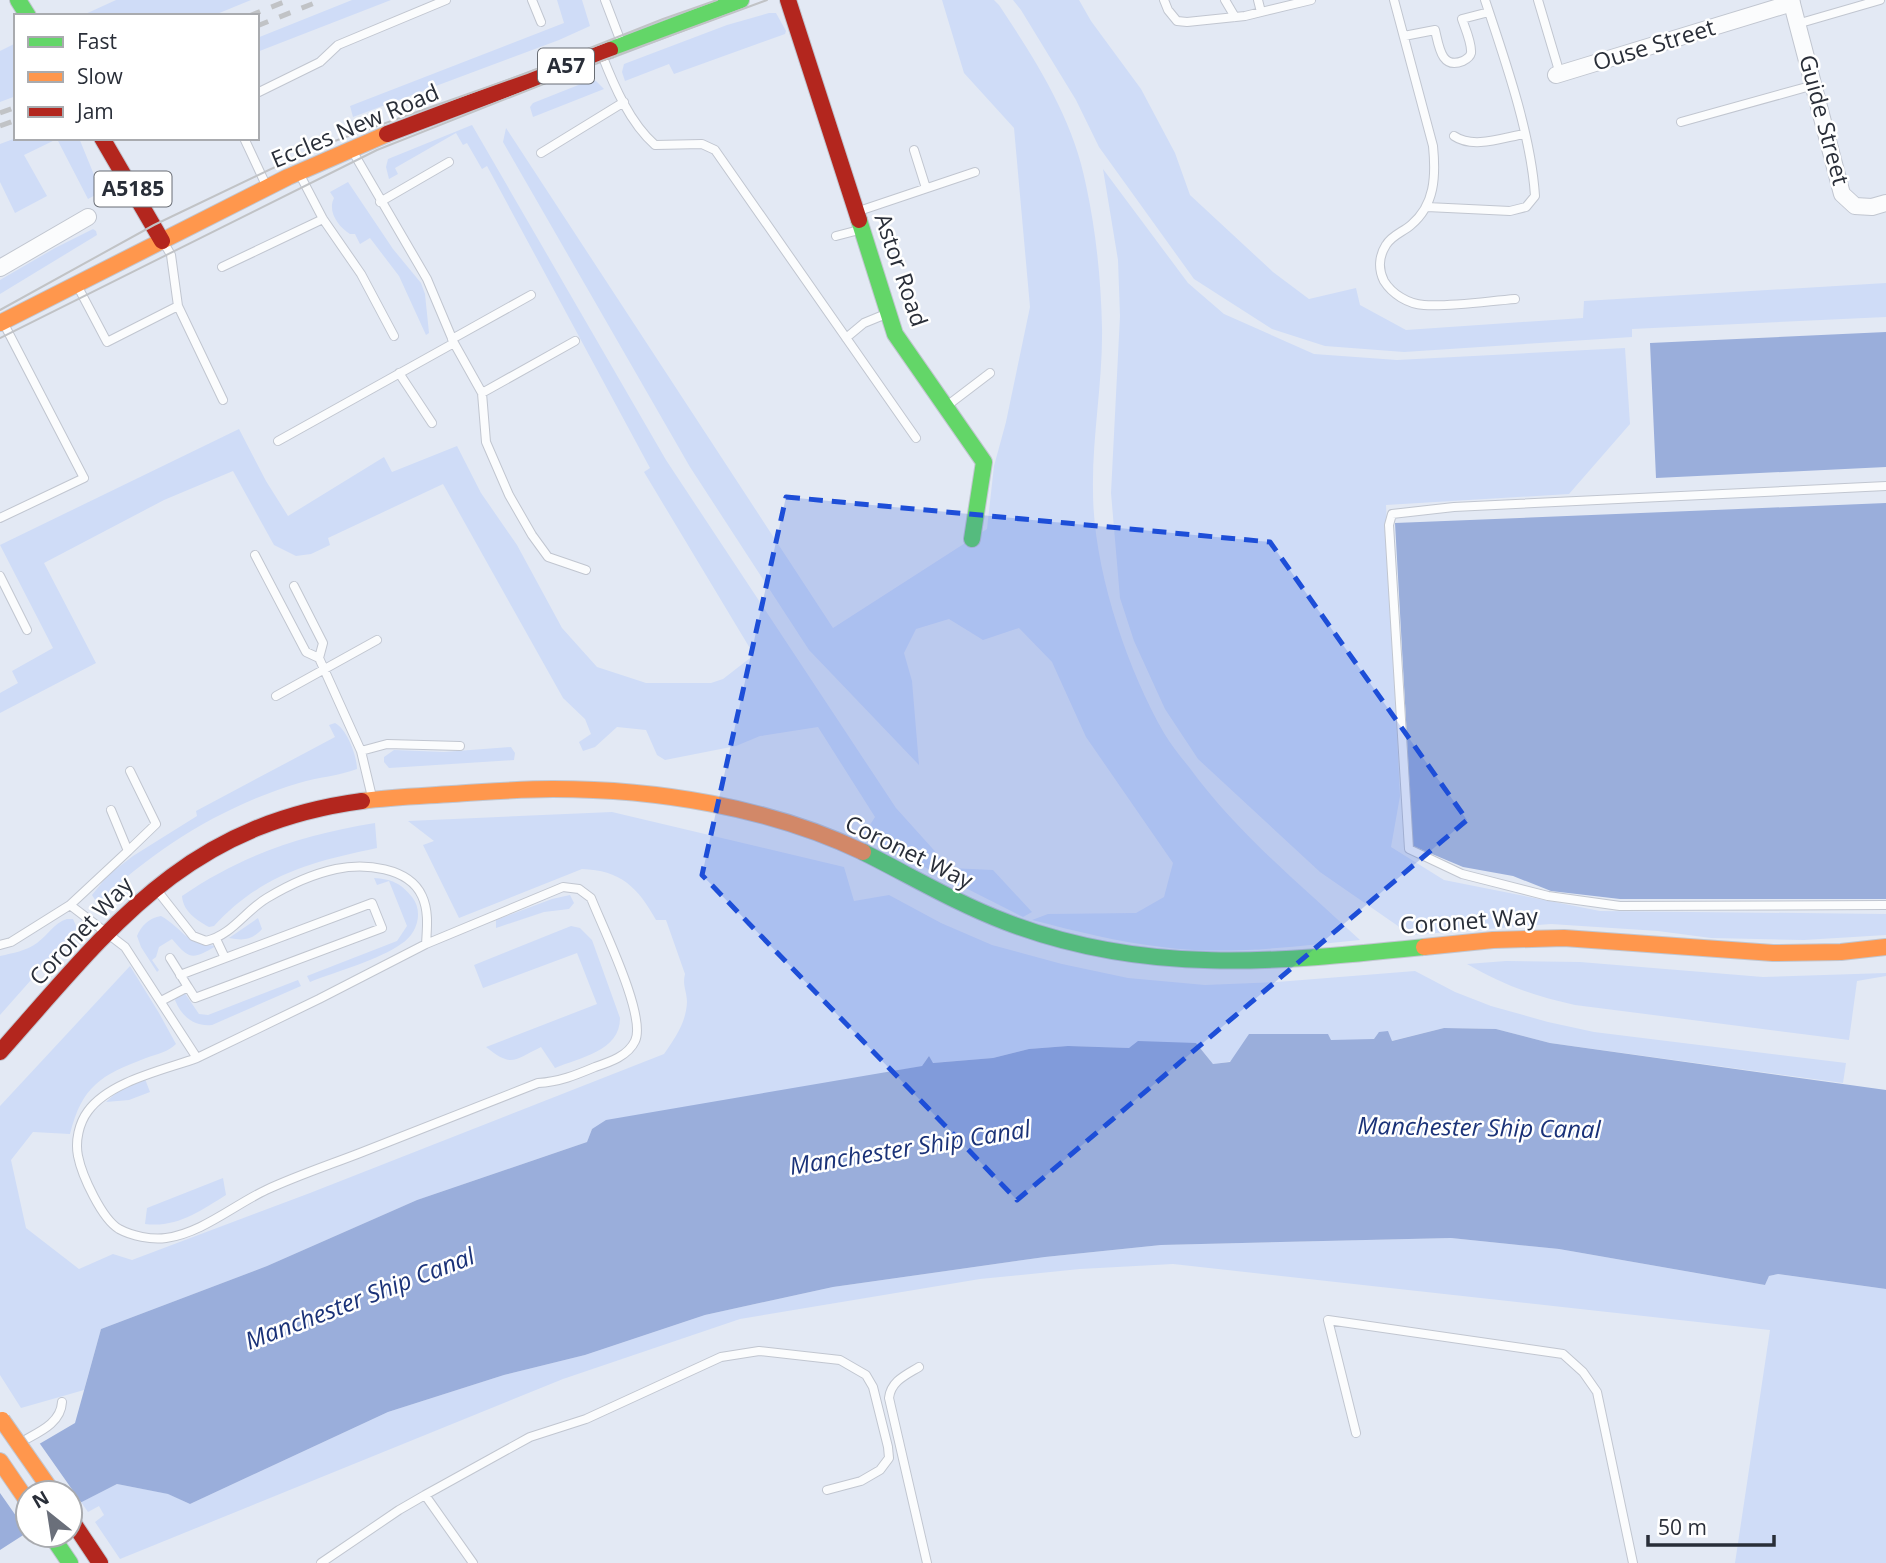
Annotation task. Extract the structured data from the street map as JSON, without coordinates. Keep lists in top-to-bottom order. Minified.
{"streets":{"street":["Ouse Street","A57","Guide Street","Eccles New Road","A5185","Astor Road","Coronet Way"]},"crossings":[["Ouse Street","Guide Street"],["Eccles New Road","A5185"]],"water":["Manchester Ship Canal"],"legend":["Fast","Slow","Jam"],"scale_bar":"50 m","north":"top left"}
